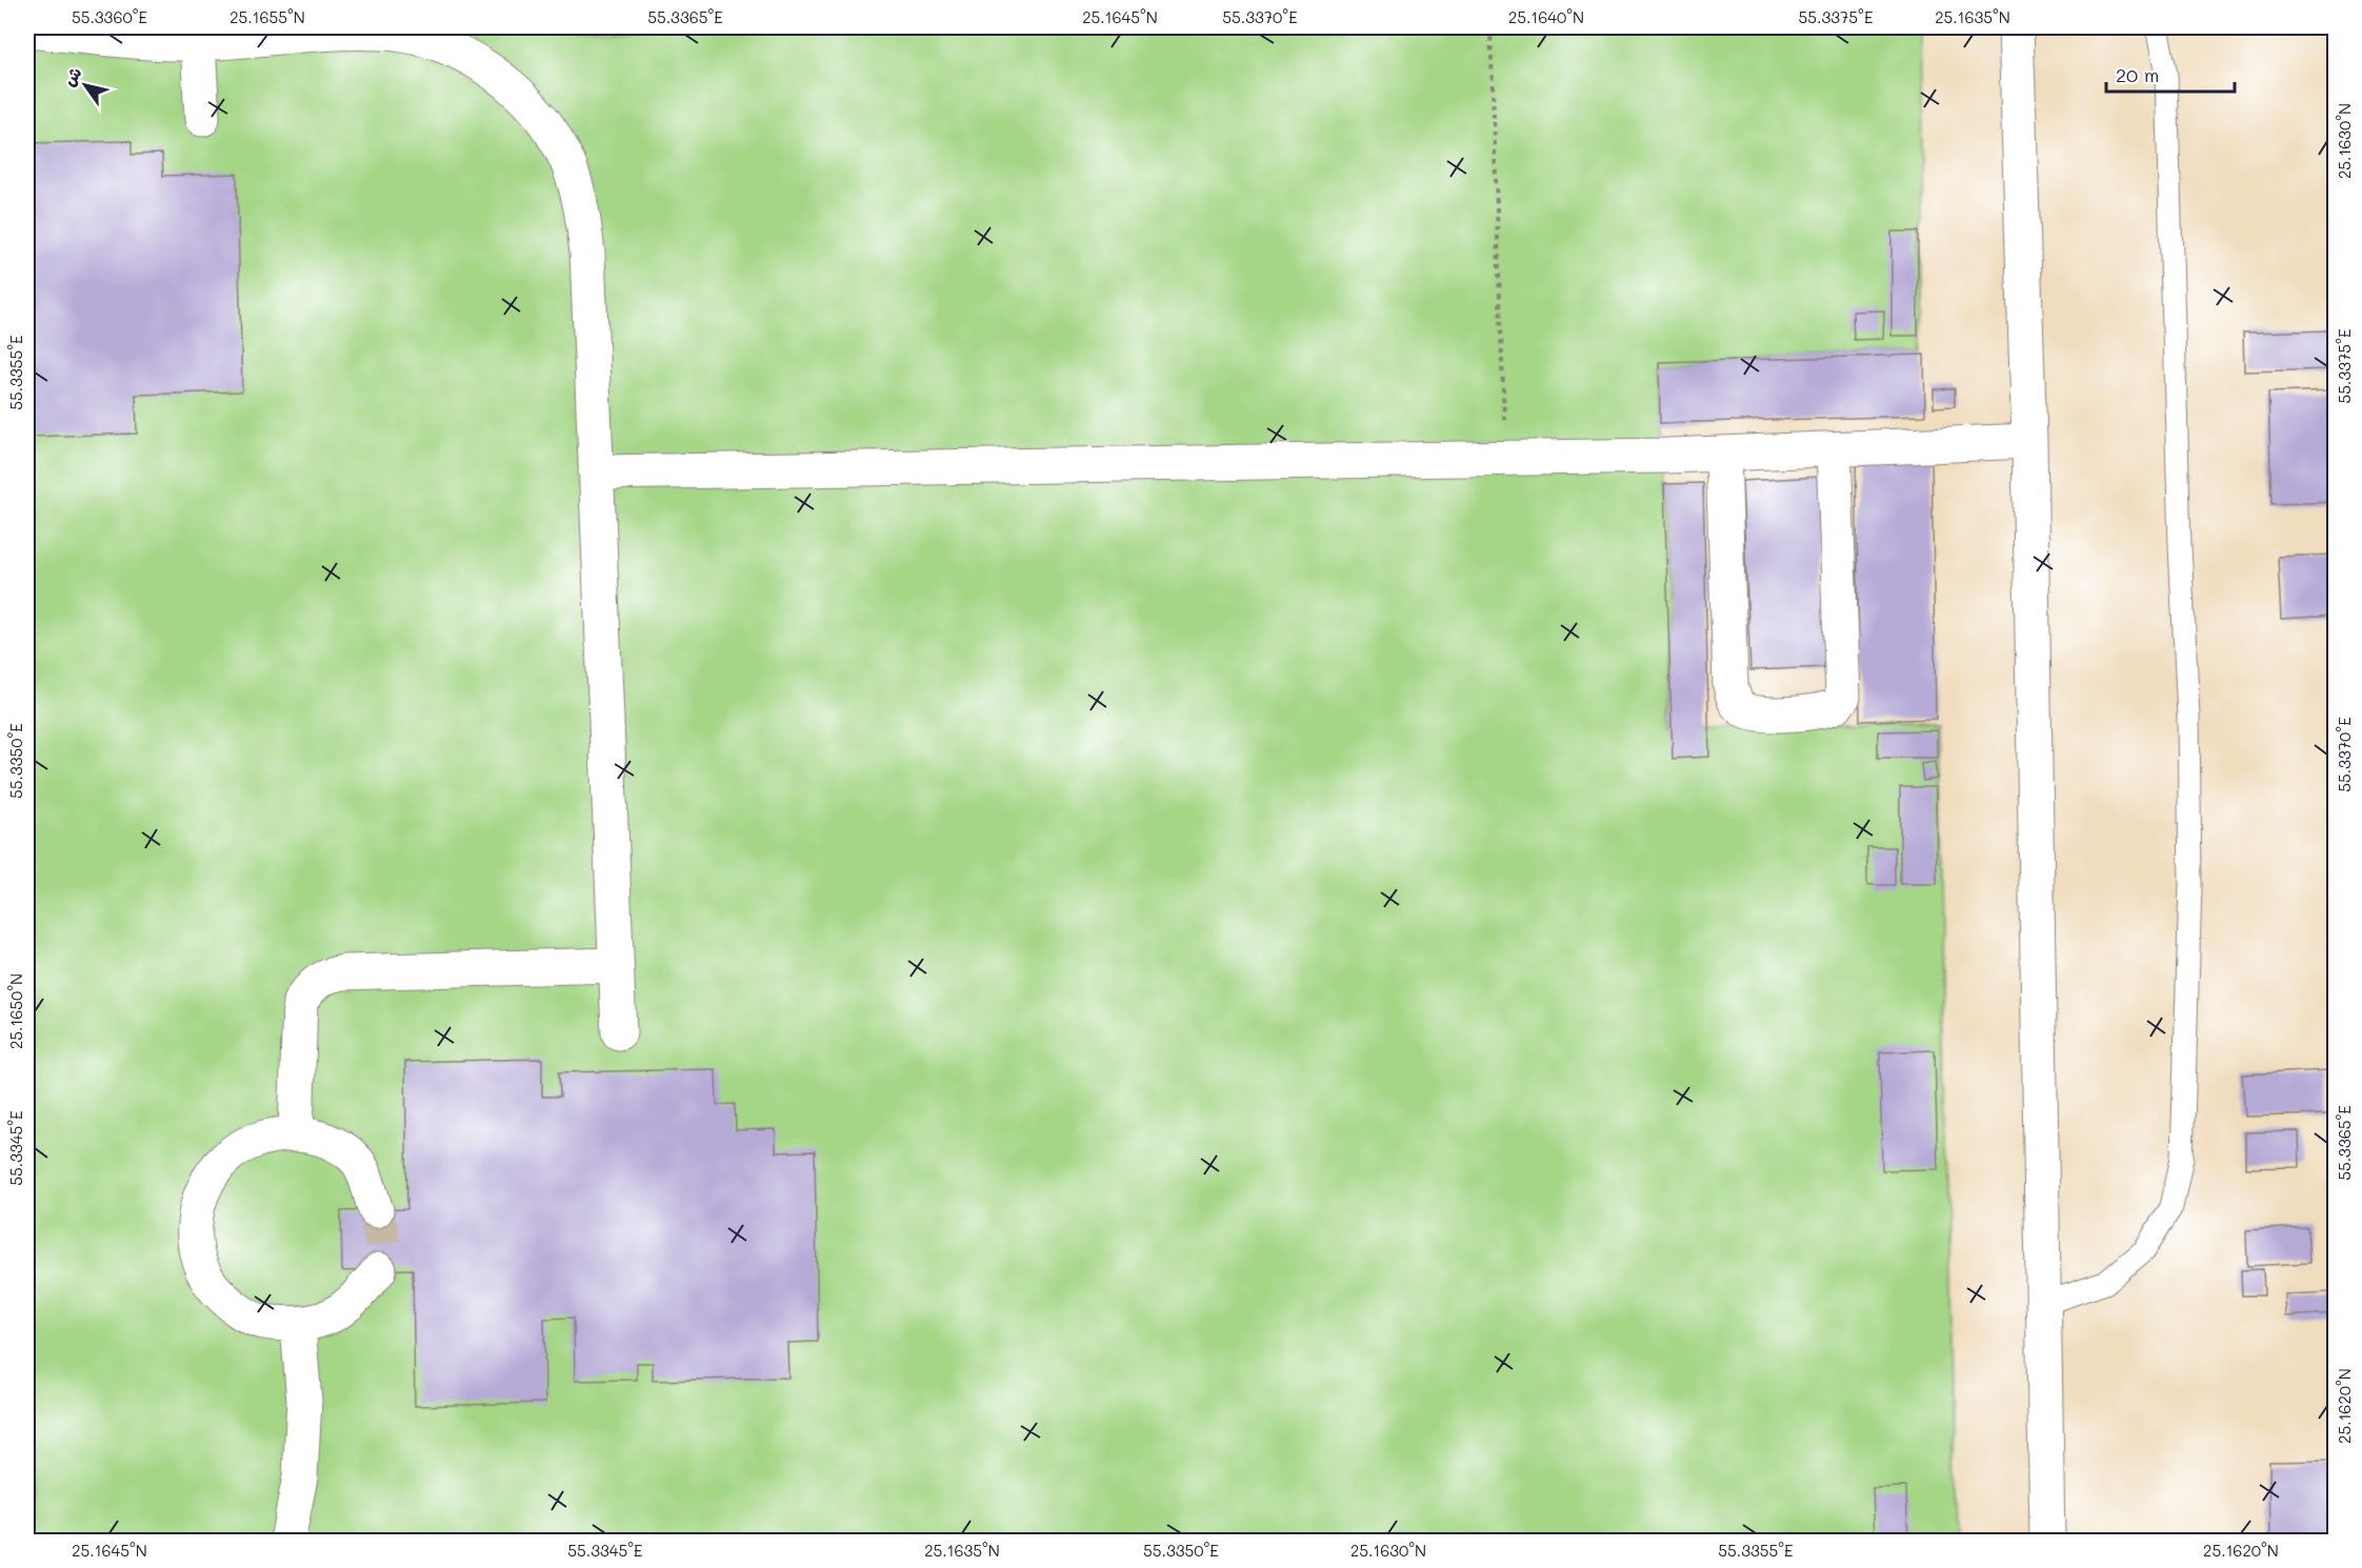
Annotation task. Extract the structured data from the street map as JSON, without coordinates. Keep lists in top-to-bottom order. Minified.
{"scale_bar":"20 m","north":"top left","coordinates":["55.3360°E","25.1655°N","55.3365°E","25.1645°N","55.3370°E","25.1640°N","55.3375°E","25.1635°N","25.1630°N","55.3355°E","55.3350°E","25.1650°N","55.3345°E","25.1620°N"]}
